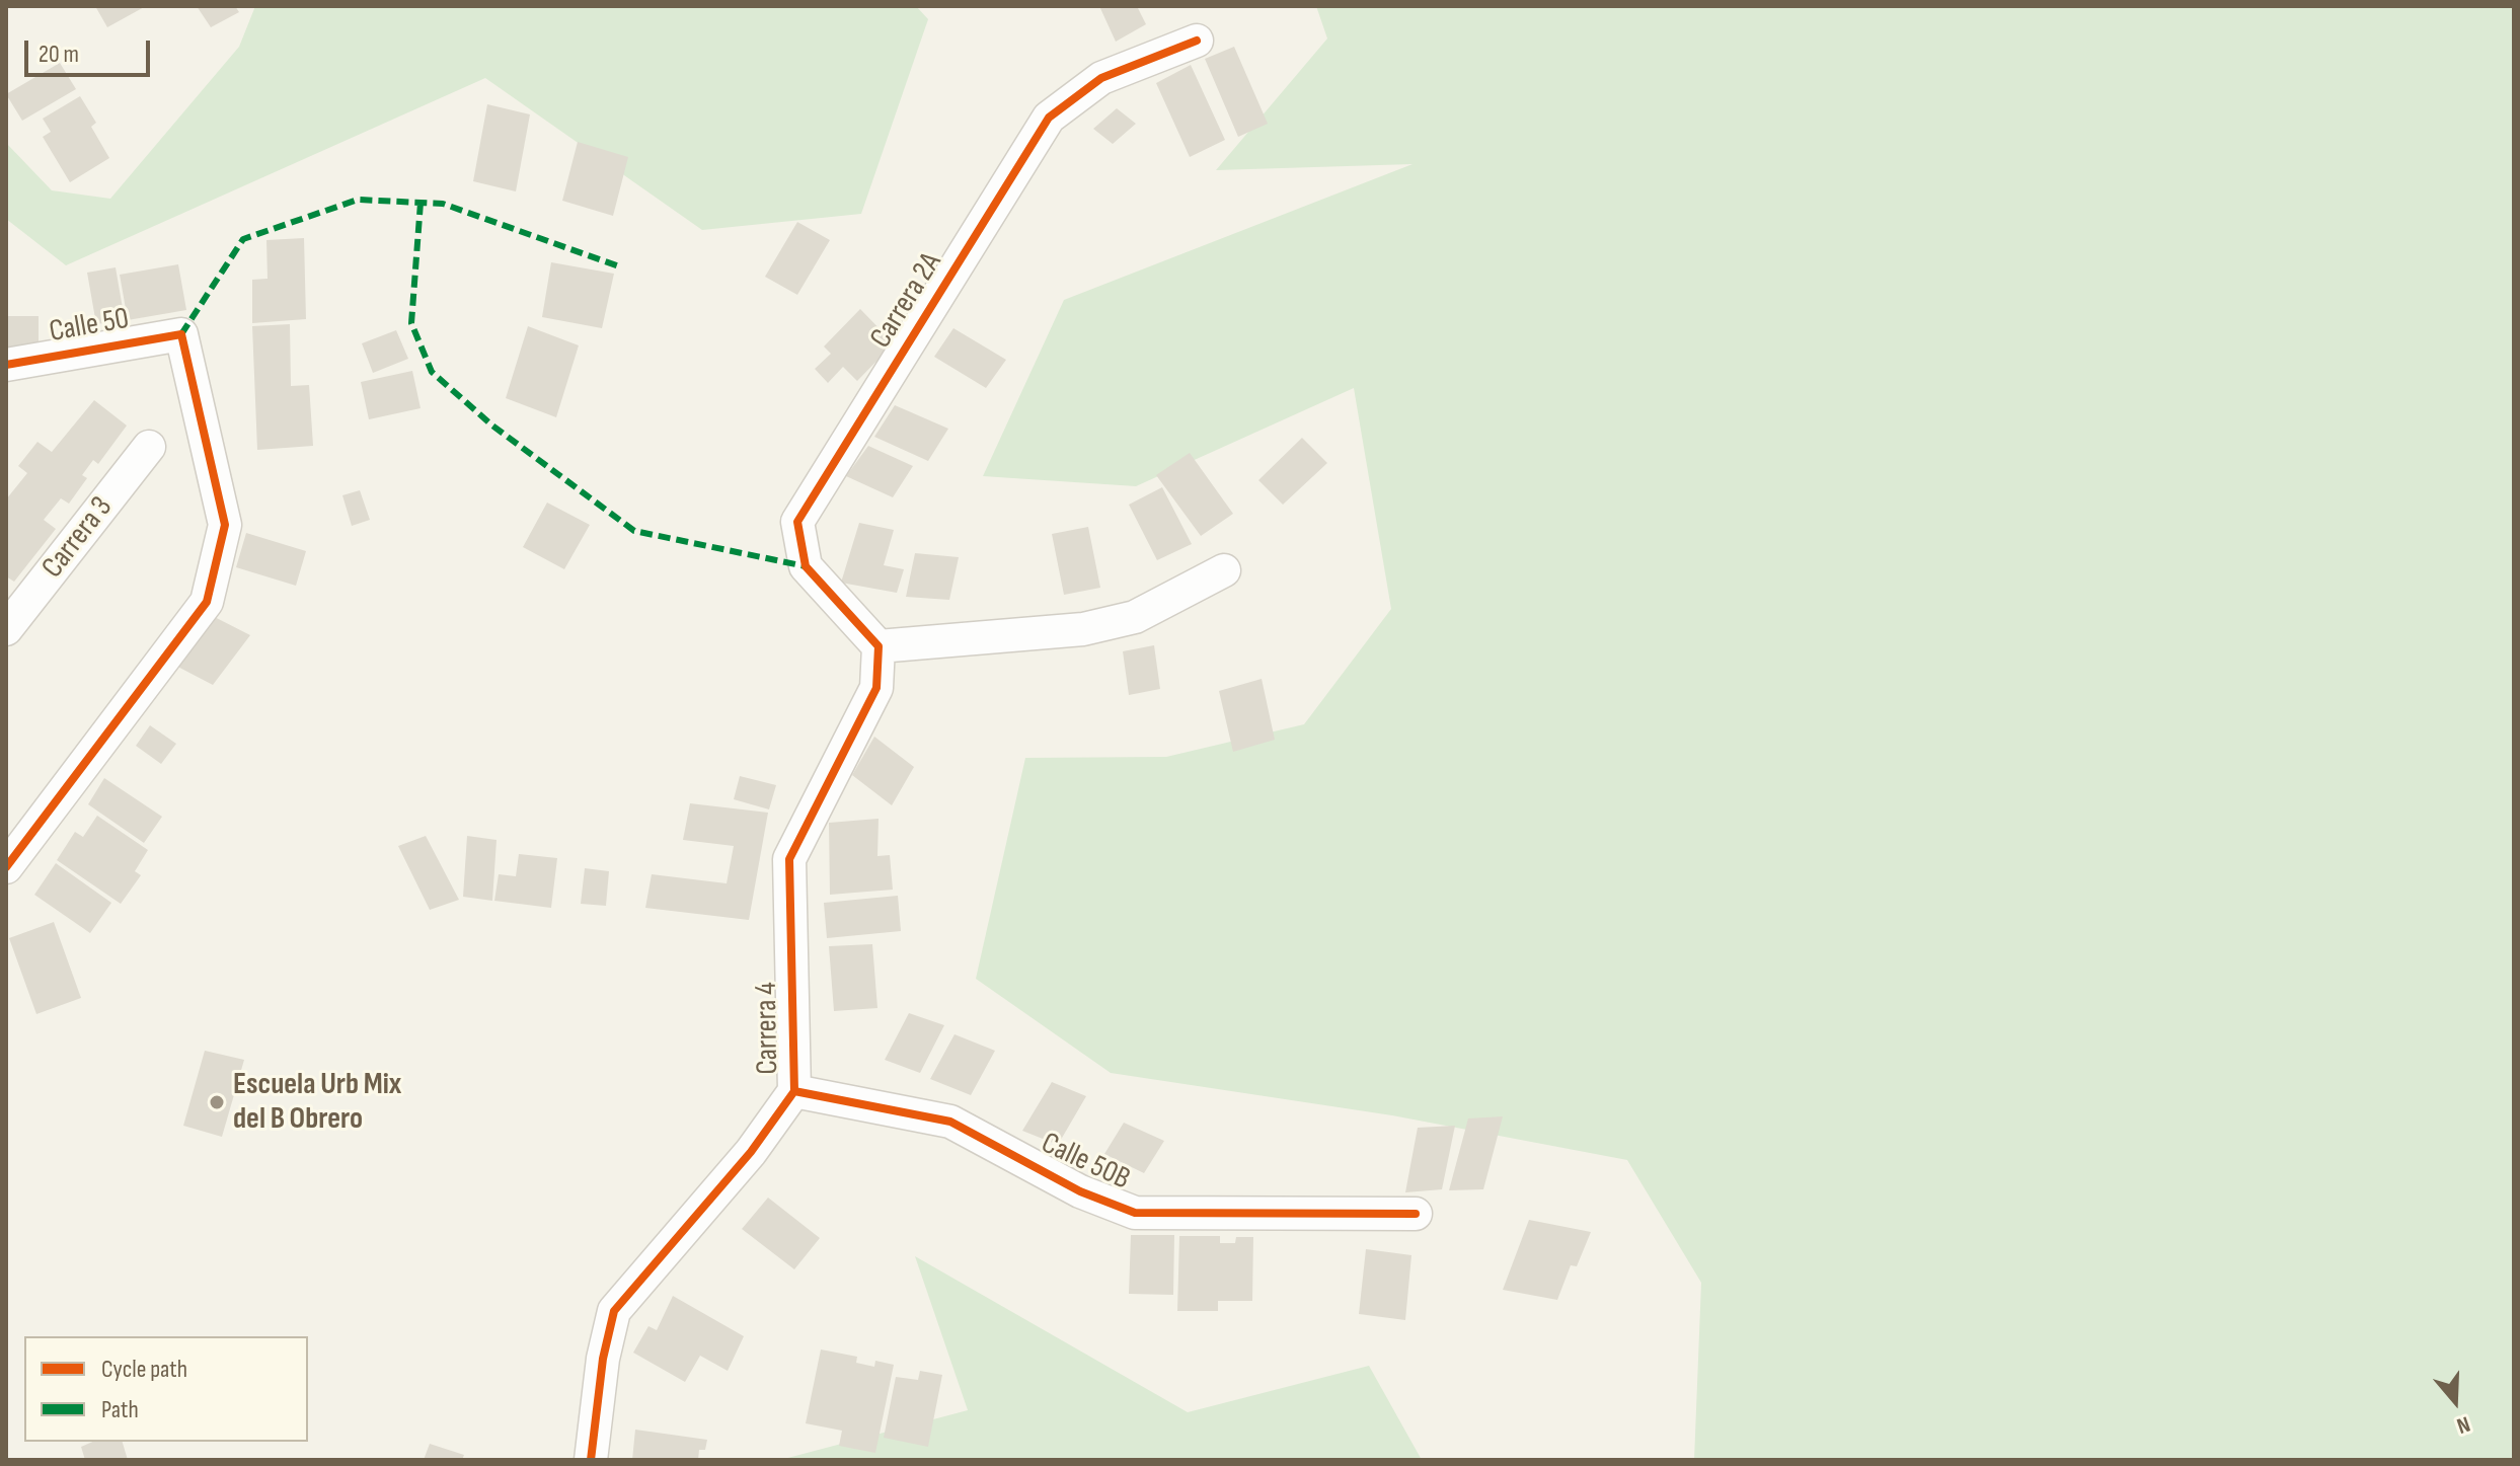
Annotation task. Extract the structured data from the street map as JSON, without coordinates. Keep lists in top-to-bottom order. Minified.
{"streets":{"street":["Carrera 2A","Calle 50","Carrera 3","Carrera 4","Calle 50B"]},"crossings":[["Carrera 2A","Carrera 4"],["Carrera 4","Calle 50B"]],"places":["Escuela Urb Mix del B Obrero"],"legend":["Cycle path","Path"],"scale_bar":"20 m","north":"bottom"}
